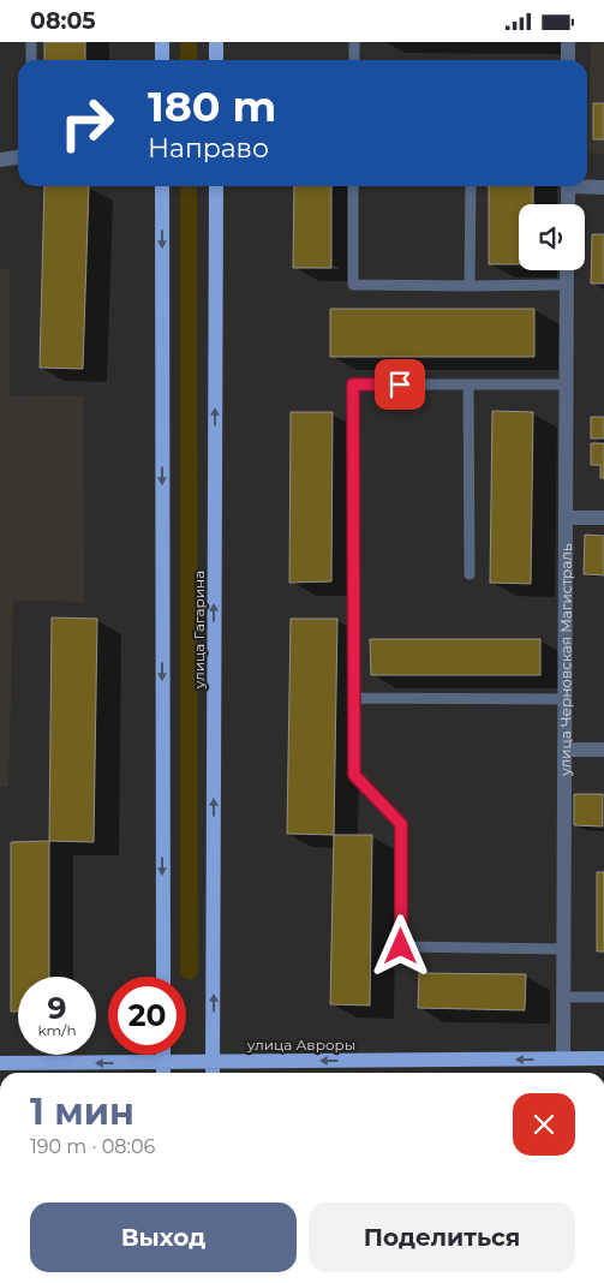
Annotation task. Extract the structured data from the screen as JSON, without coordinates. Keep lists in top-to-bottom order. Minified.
{"streets":{"main road":["улица Гагарина","улица Авроры"],"street":["улица Черновская Магистраль"]},"crossings":[["улица Гагарина","улица Авроры"],["улица Черновская Магистраль","улица Авроры"]],"one_way":["улица Авроры"],"page":{"status":"08:05","turn":["180 m","Направо"],"speed":"9 km/h","limit":"20","heading":["1 мин","190 m · 08:06"],"buttons":["Выход","Поделиться"]}}
